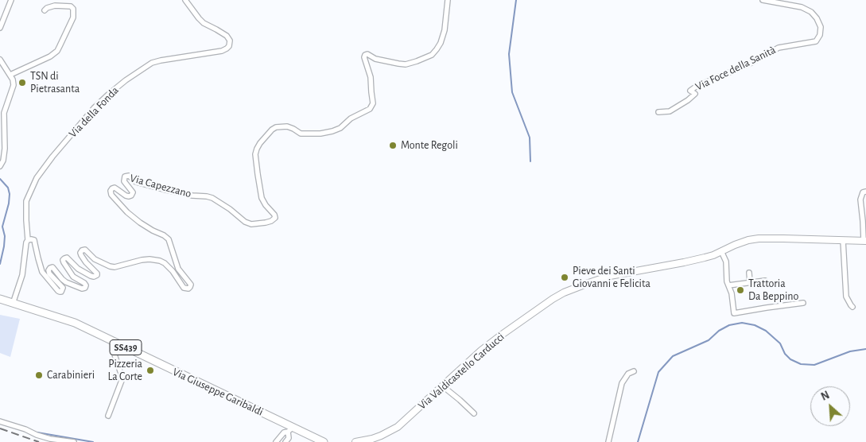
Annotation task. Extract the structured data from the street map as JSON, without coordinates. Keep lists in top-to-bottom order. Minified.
{"streets":{"main road":["SS439","Via Giuseppe Garibaldi"],"street":["Via Foce della Sanità","Via della Fonda","Via Capezzano","Via Valdicastello Carducci"]},"crossings":[["Via della Fonda","Via Capezzano"]],"places":["TSN di Pietrasanta","Monte Regoli","Pieve dei Santi Giovanni e Felicita","Trattoria Da Beppino","Pizzeria La Corte","Carabinieri"],"north":"top left"}
